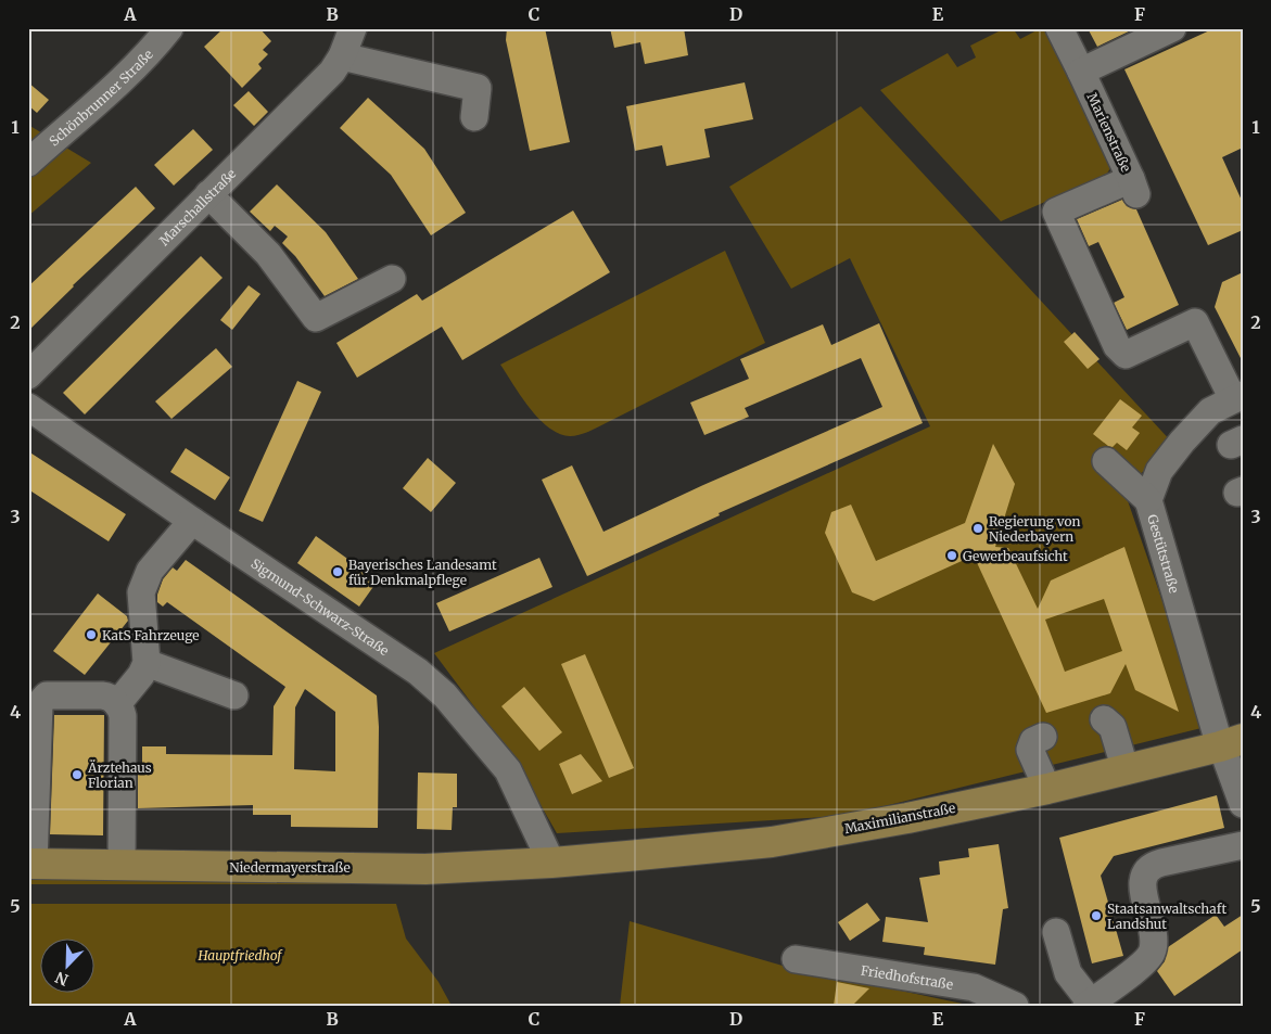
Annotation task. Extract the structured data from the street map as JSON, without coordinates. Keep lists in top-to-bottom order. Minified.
{"streets":{"main road":["Maximilianstraße","Niedermayerstraße"],"street":["Schönbrunner Straße","Marienstraße","Marschallstraße","Gestütstraße","Sigmund-Schwarz-Straße","Friedhofstraße"]},"crossings":[["Marienstraße","Gestütstraße"],["Gestütstraße","Maximilianstraße"],["Sigmund-Schwarz-Straße","Maximilianstraße"],["Sigmund-Schwarz-Straße","Niedermayerstraße"],["Maximilianstraße","Niedermayerstraße"]],"parks":["Hauptfriedhof"],"places":["Regierung von Niederbayern","Gewerbeaufsicht","Bayerisches Landesamt für Denkmalpflege","KatS Fahrzeuge","Ärztehaus Florian","Staatsanwaltschaft Landshut"],"north":"bottom left","grid":{"columns":["A","B","C","D","E","F"],"rows":["1","2","3","4","5"]}}
